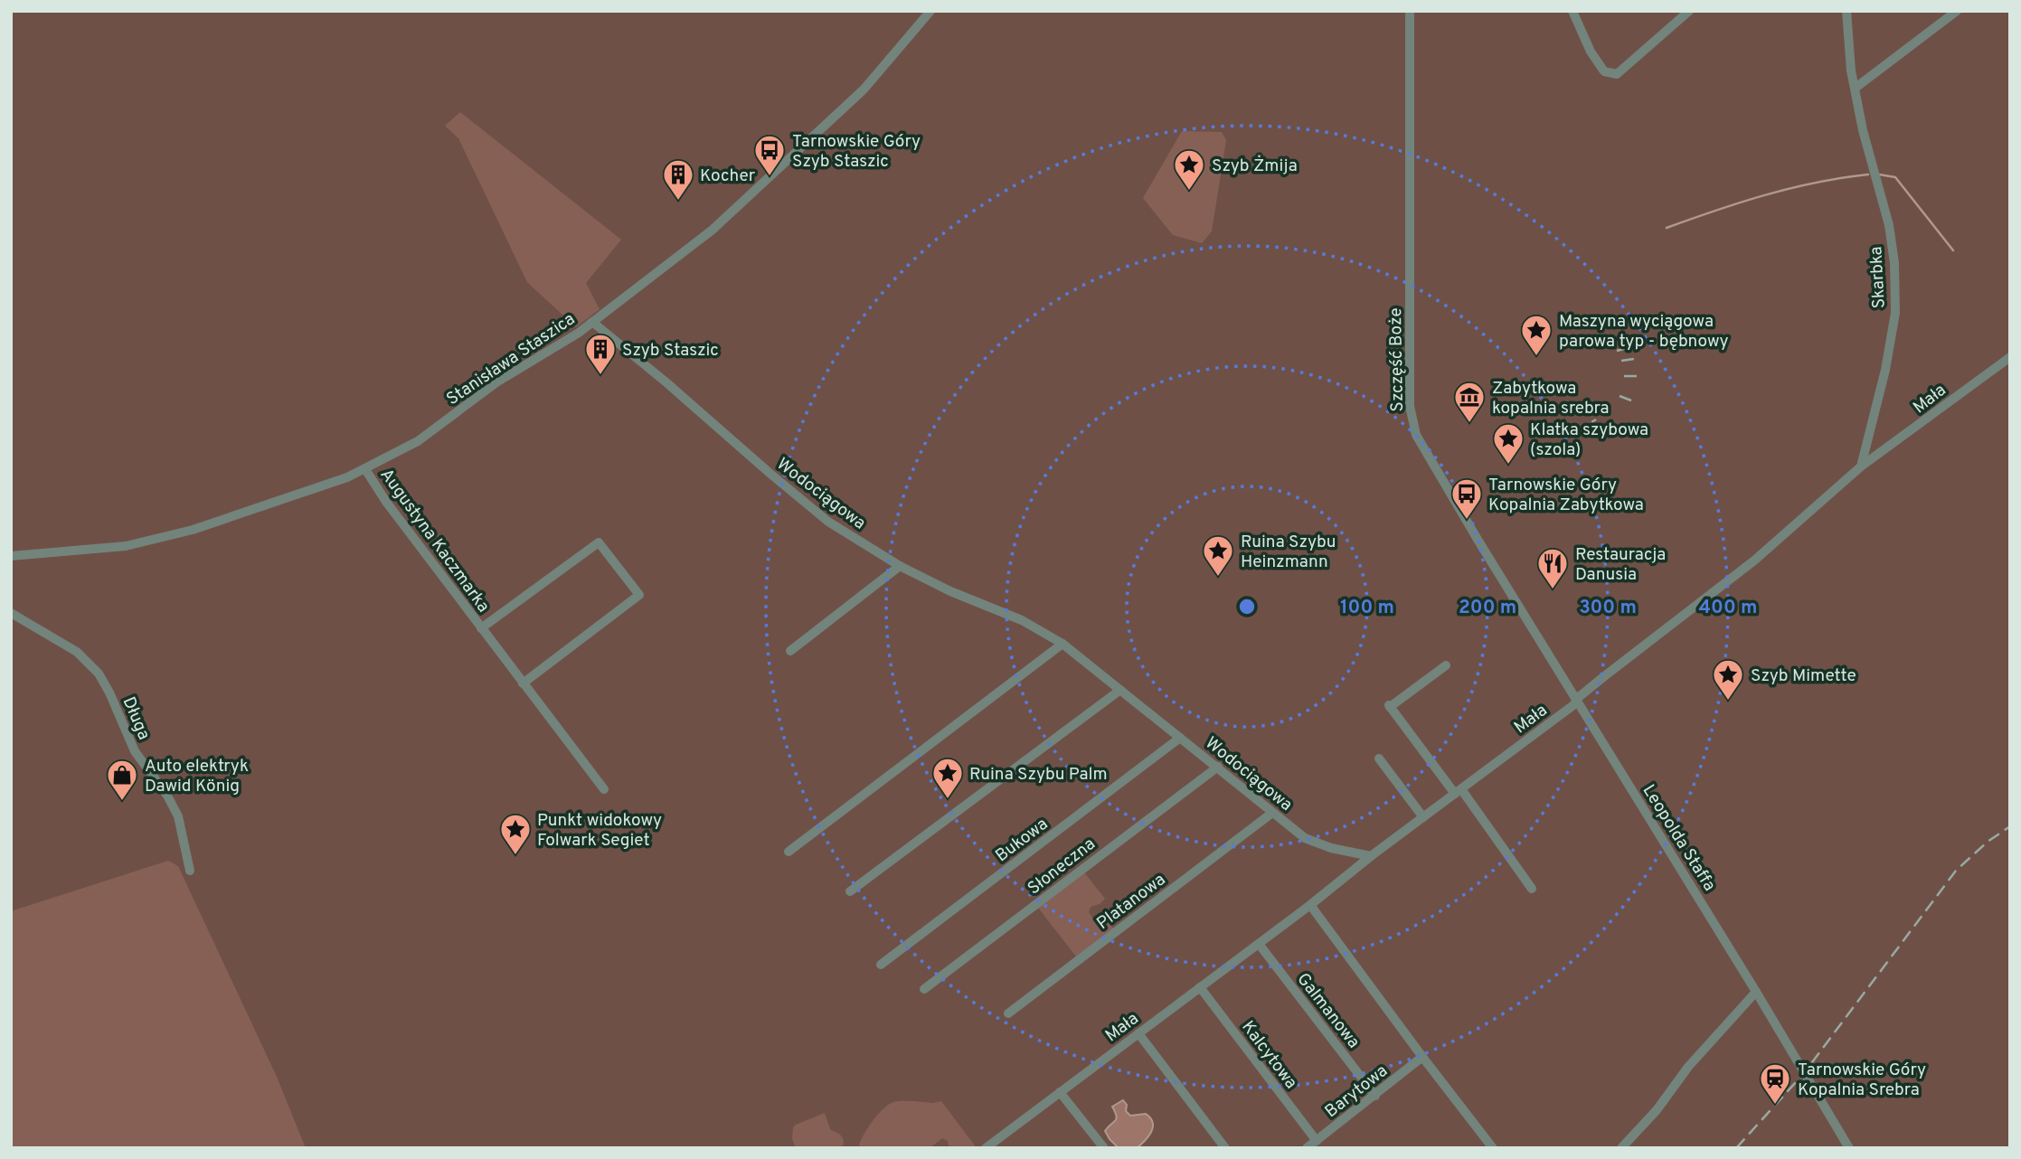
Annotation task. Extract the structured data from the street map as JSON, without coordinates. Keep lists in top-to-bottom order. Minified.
{"streets":{"street":["Skarbka","Stanisława Staszica","Szczęść Boże","Mała","Wodociągowa","Augustyna Kaczmarka","Długa","Leopolda Staffa","Bukowa","Słoneczna","Platanowa","Galmanowa","Kalcytowa","Barytowa"]},"crossings":[["Skarbka","Mała"],["Stanisława Staszica","Wodociągowa"],["Stanisława Staszica","Augustyna Kaczmarka"],["Szczęść Boże","Mała"],["Szczęść Boże","Leopolda Staffa"],["Mała","Wodociągowa"],["Mała","Leopolda Staffa"],["Mała","Galmanowa"],["Mała","Kalcytowa"],["Wodociągowa","Bukowa"],["Wodociągowa","Słoneczna"],["Wodociągowa","Platanowa"],["Galmanowa","Barytowa"],["Kalcytowa","Barytowa"]],"places":{"bus stop":["Tarnowskie Góry Szyb Staszic","Tarnowskie Góry Kopalnia Zabytkowa"],"place":["Szyb Żmija","Maszyna wyciągowa parowa typ - bębnowy","Klatka szybowa (szola)","Ruina Szybu Heinzmann","Szyb Mimette","Ruina Szybu Palm","Punkt widokowy Folwark Segiet"],"building":["Kocher","Szyb Staszic"],"museum":["Zabytkowa kopalnia srebra"],"restaurant":["Restauracja Danusia"],"shop":["Auto elektryk Dawid König"],"station":["Tarnowskie Góry Kopalnia Srebra"]},"rings":["100 m","200 m","300 m","400 m"]}
